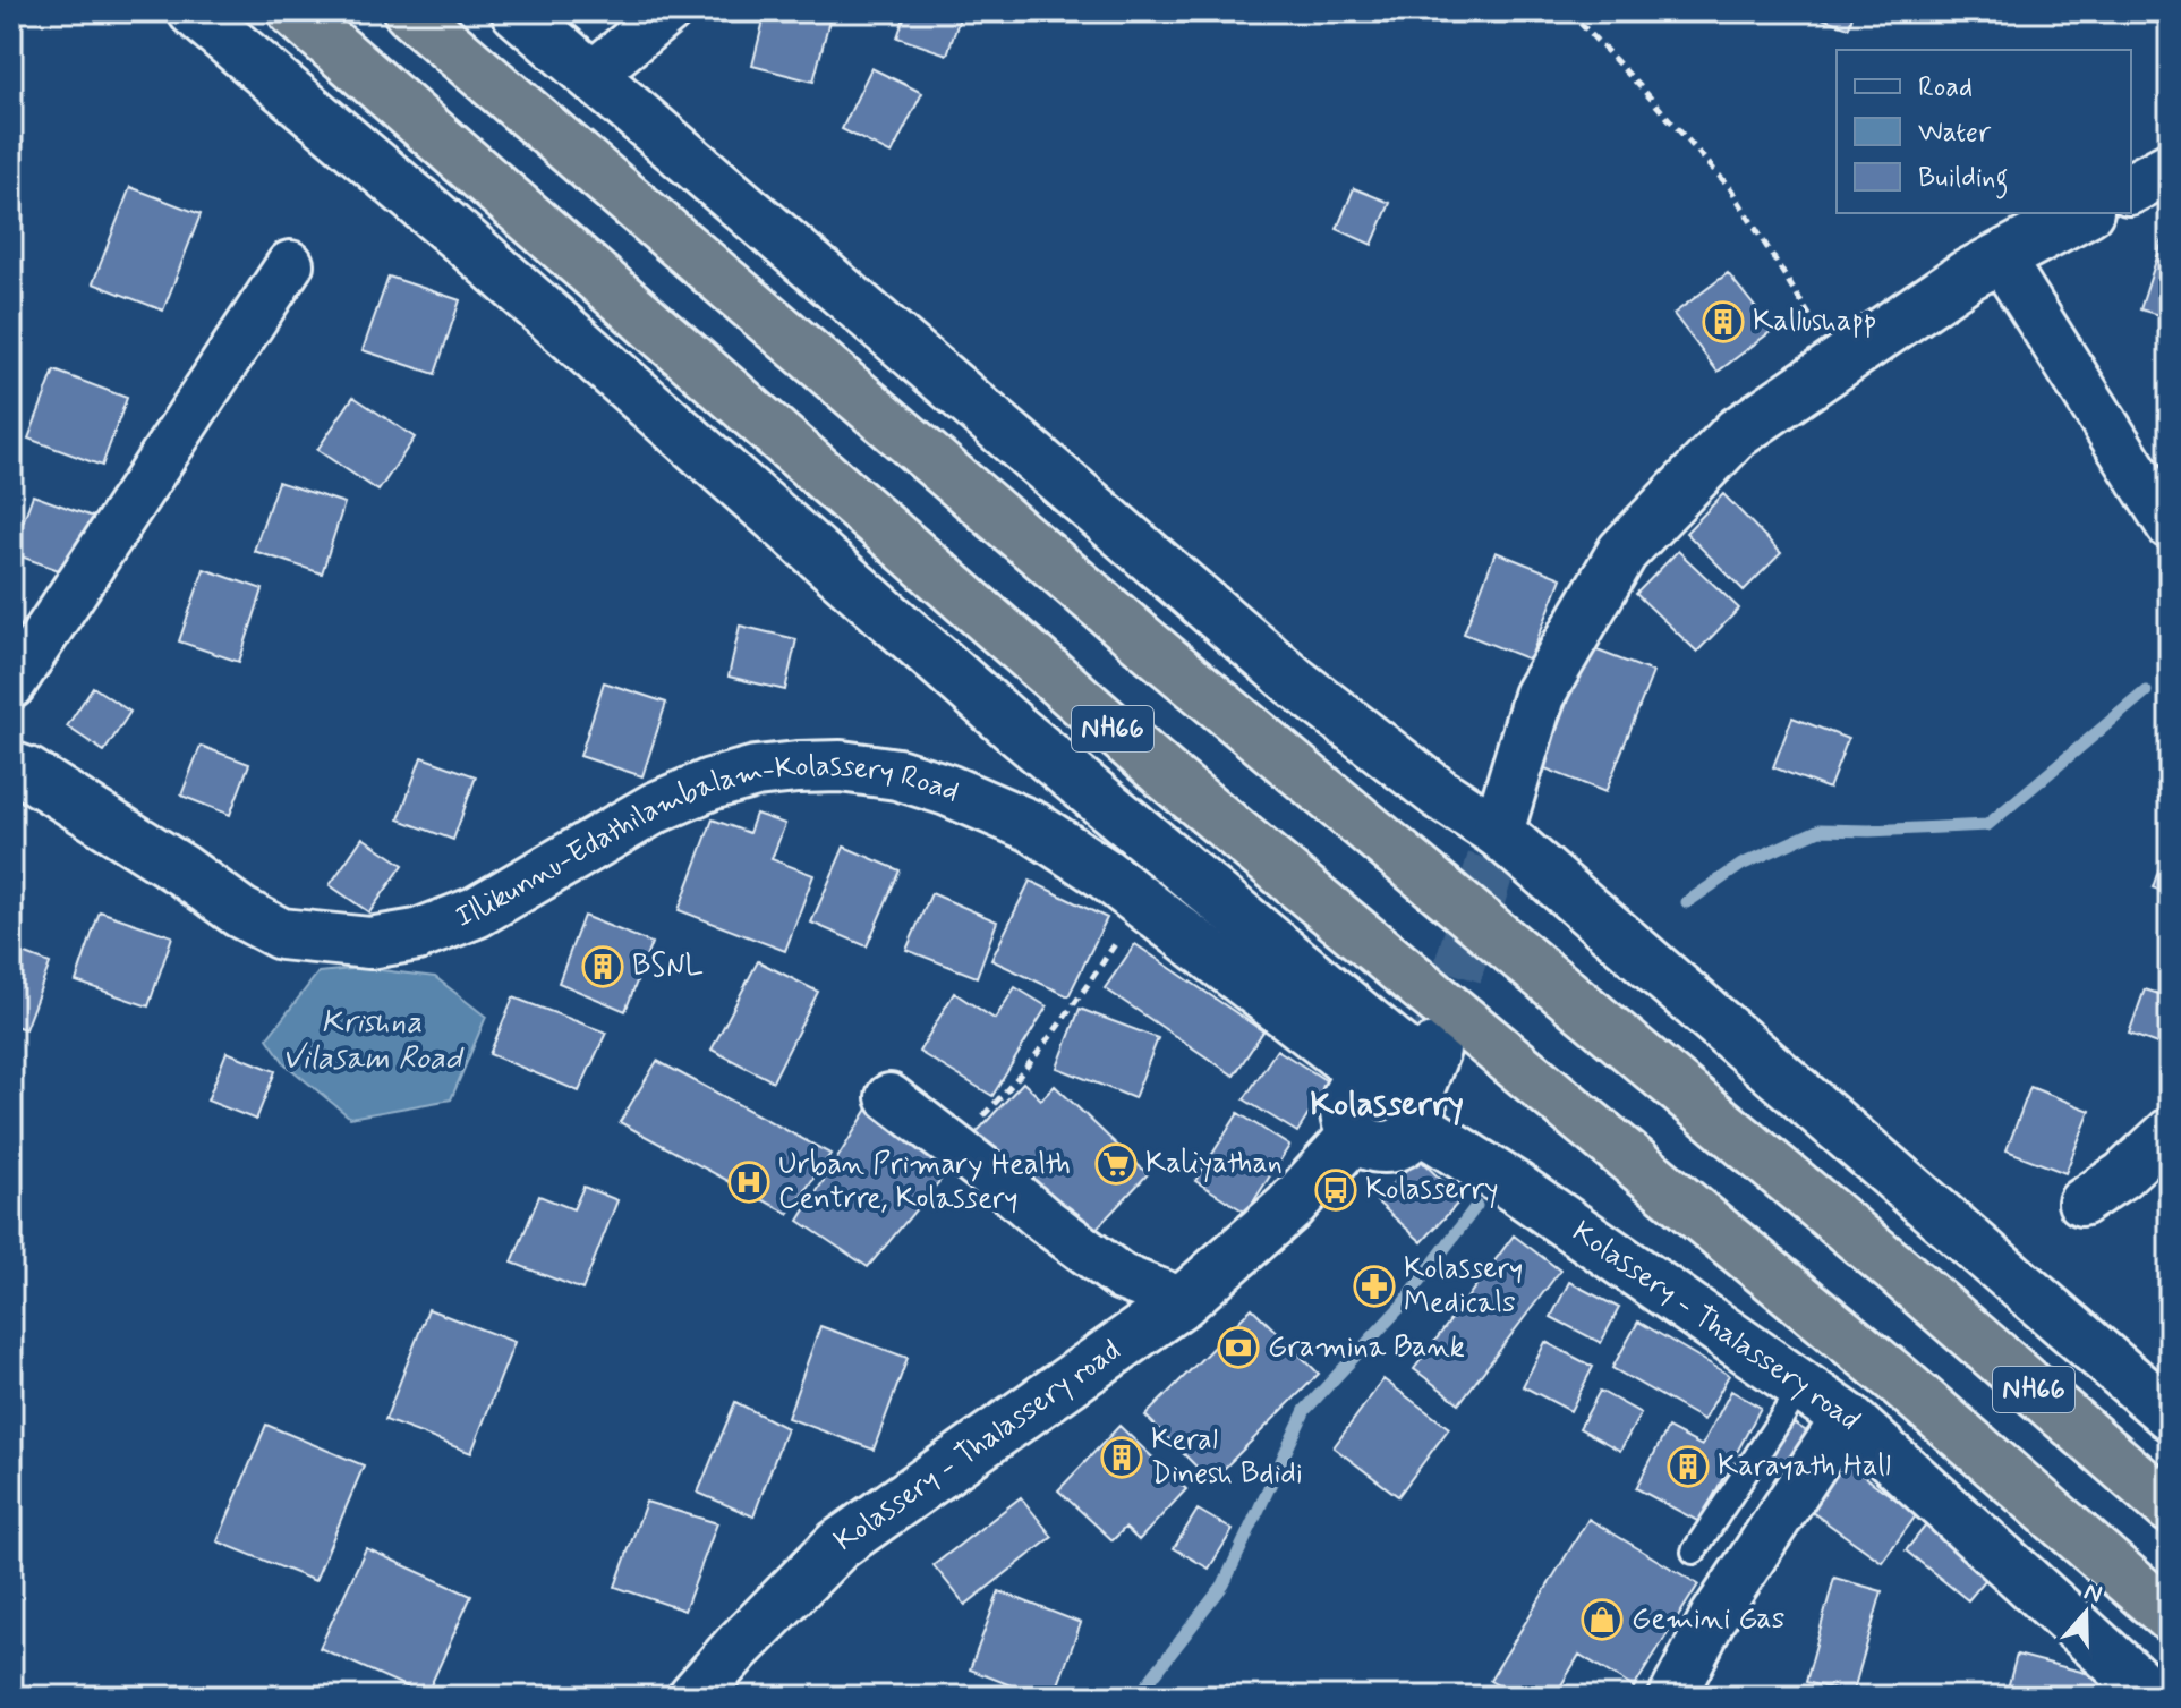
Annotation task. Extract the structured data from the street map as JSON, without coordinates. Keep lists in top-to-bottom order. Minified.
{"streets":{"highway":["NH66"],"street":["Illikunnu-Edathilambalam-Kolassery Road","Kolassery - Thalassery road"]},"crossings":[["Illikunnu-Edathilambalam-Kolassery Road","Kolassery - Thalassery road"]],"districts":["Kolasserry"],"water":["Krishna Vilasam Road"],"places":{"building":["Kallushapp","BSNL","Keral Dinesh Bdidi","Karayath Hall"],"supermarket":["Kaliyathan"],"hospital":["Urban Primary Health Centrre, Kolassery"],"bus stop":["Kolasserry"],"pharmacy":["Kolassery Medicals"],"bank":["Gramina Bank"],"shop":["Gemini Gas"]},"legend":["Road","Water","Building"],"north":"top"}
